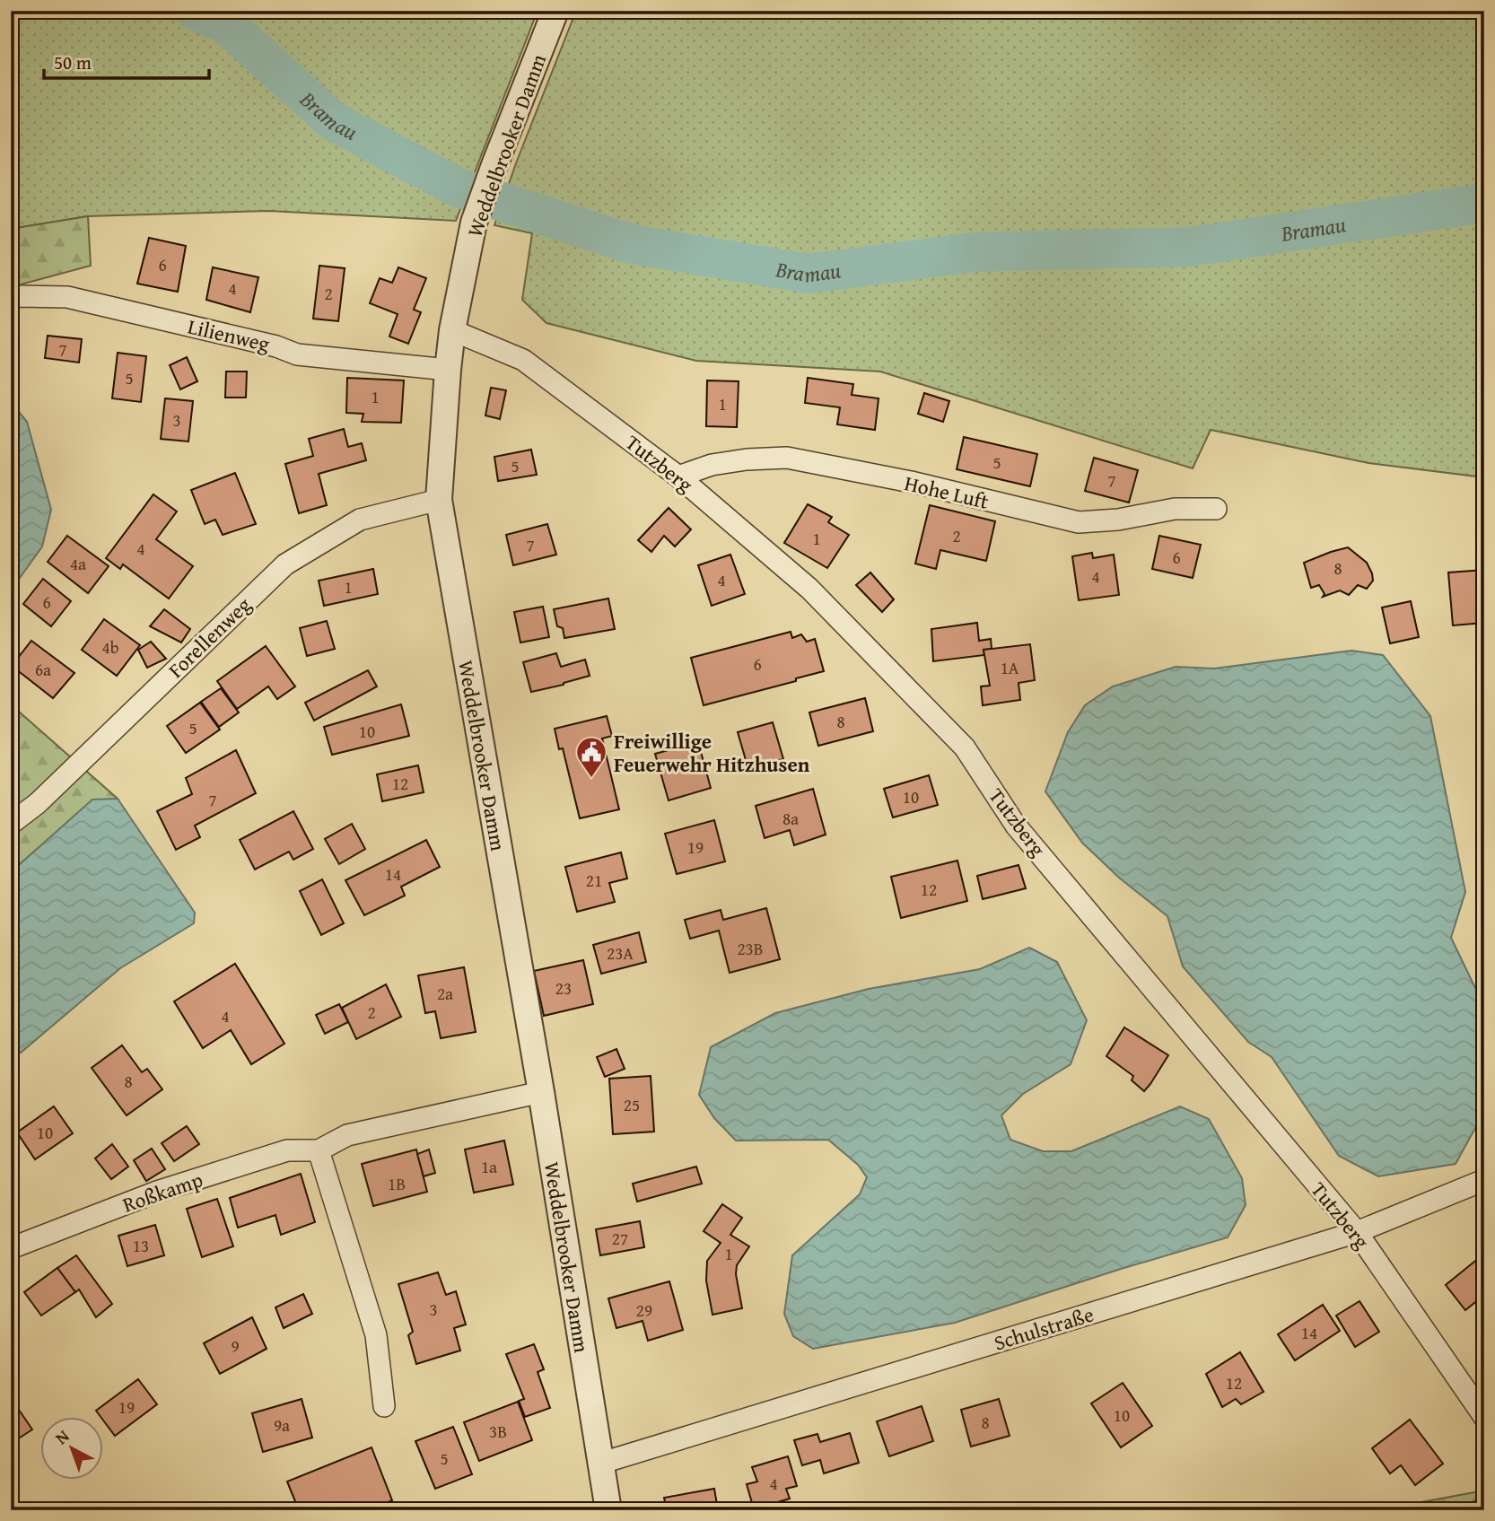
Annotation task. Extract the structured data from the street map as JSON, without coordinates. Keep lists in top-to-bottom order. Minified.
{"streets":{"street":["Weddelbrooker Damm","Lilienweg","Tutzberg","Hohe Luft","Forellenweg","Roßkamp","Schulstraße"]},"crossings":[["Weddelbrooker Damm","Lilienweg"],["Weddelbrooker Damm","Tutzberg"],["Weddelbrooker Damm","Forellenweg"],["Weddelbrooker Damm","Roßkamp"],["Weddelbrooker Damm","Schulstraße"],["Tutzberg","Hohe Luft"],["Tutzberg","Schulstraße"]],"water":["Bramau"],"places":{"public building":["Freiwillige Feuerwehr Hitzhusen"]},"house_numbers":["6","4","2","7","5","1","1","3","5","5","7","2","1","7","4","6","4a","8","4","4","1","6","4b","6","1A","6a","8","5","10","12","10","7","8a","19","14","21","12","23B","23A","23","2a","2","4","8","25","10","1a","1B","27","13","1","3","29","14","9","12","19","10","8","9a","3B","5","4"],"scale_bar":"50 m","north":"top left"}
